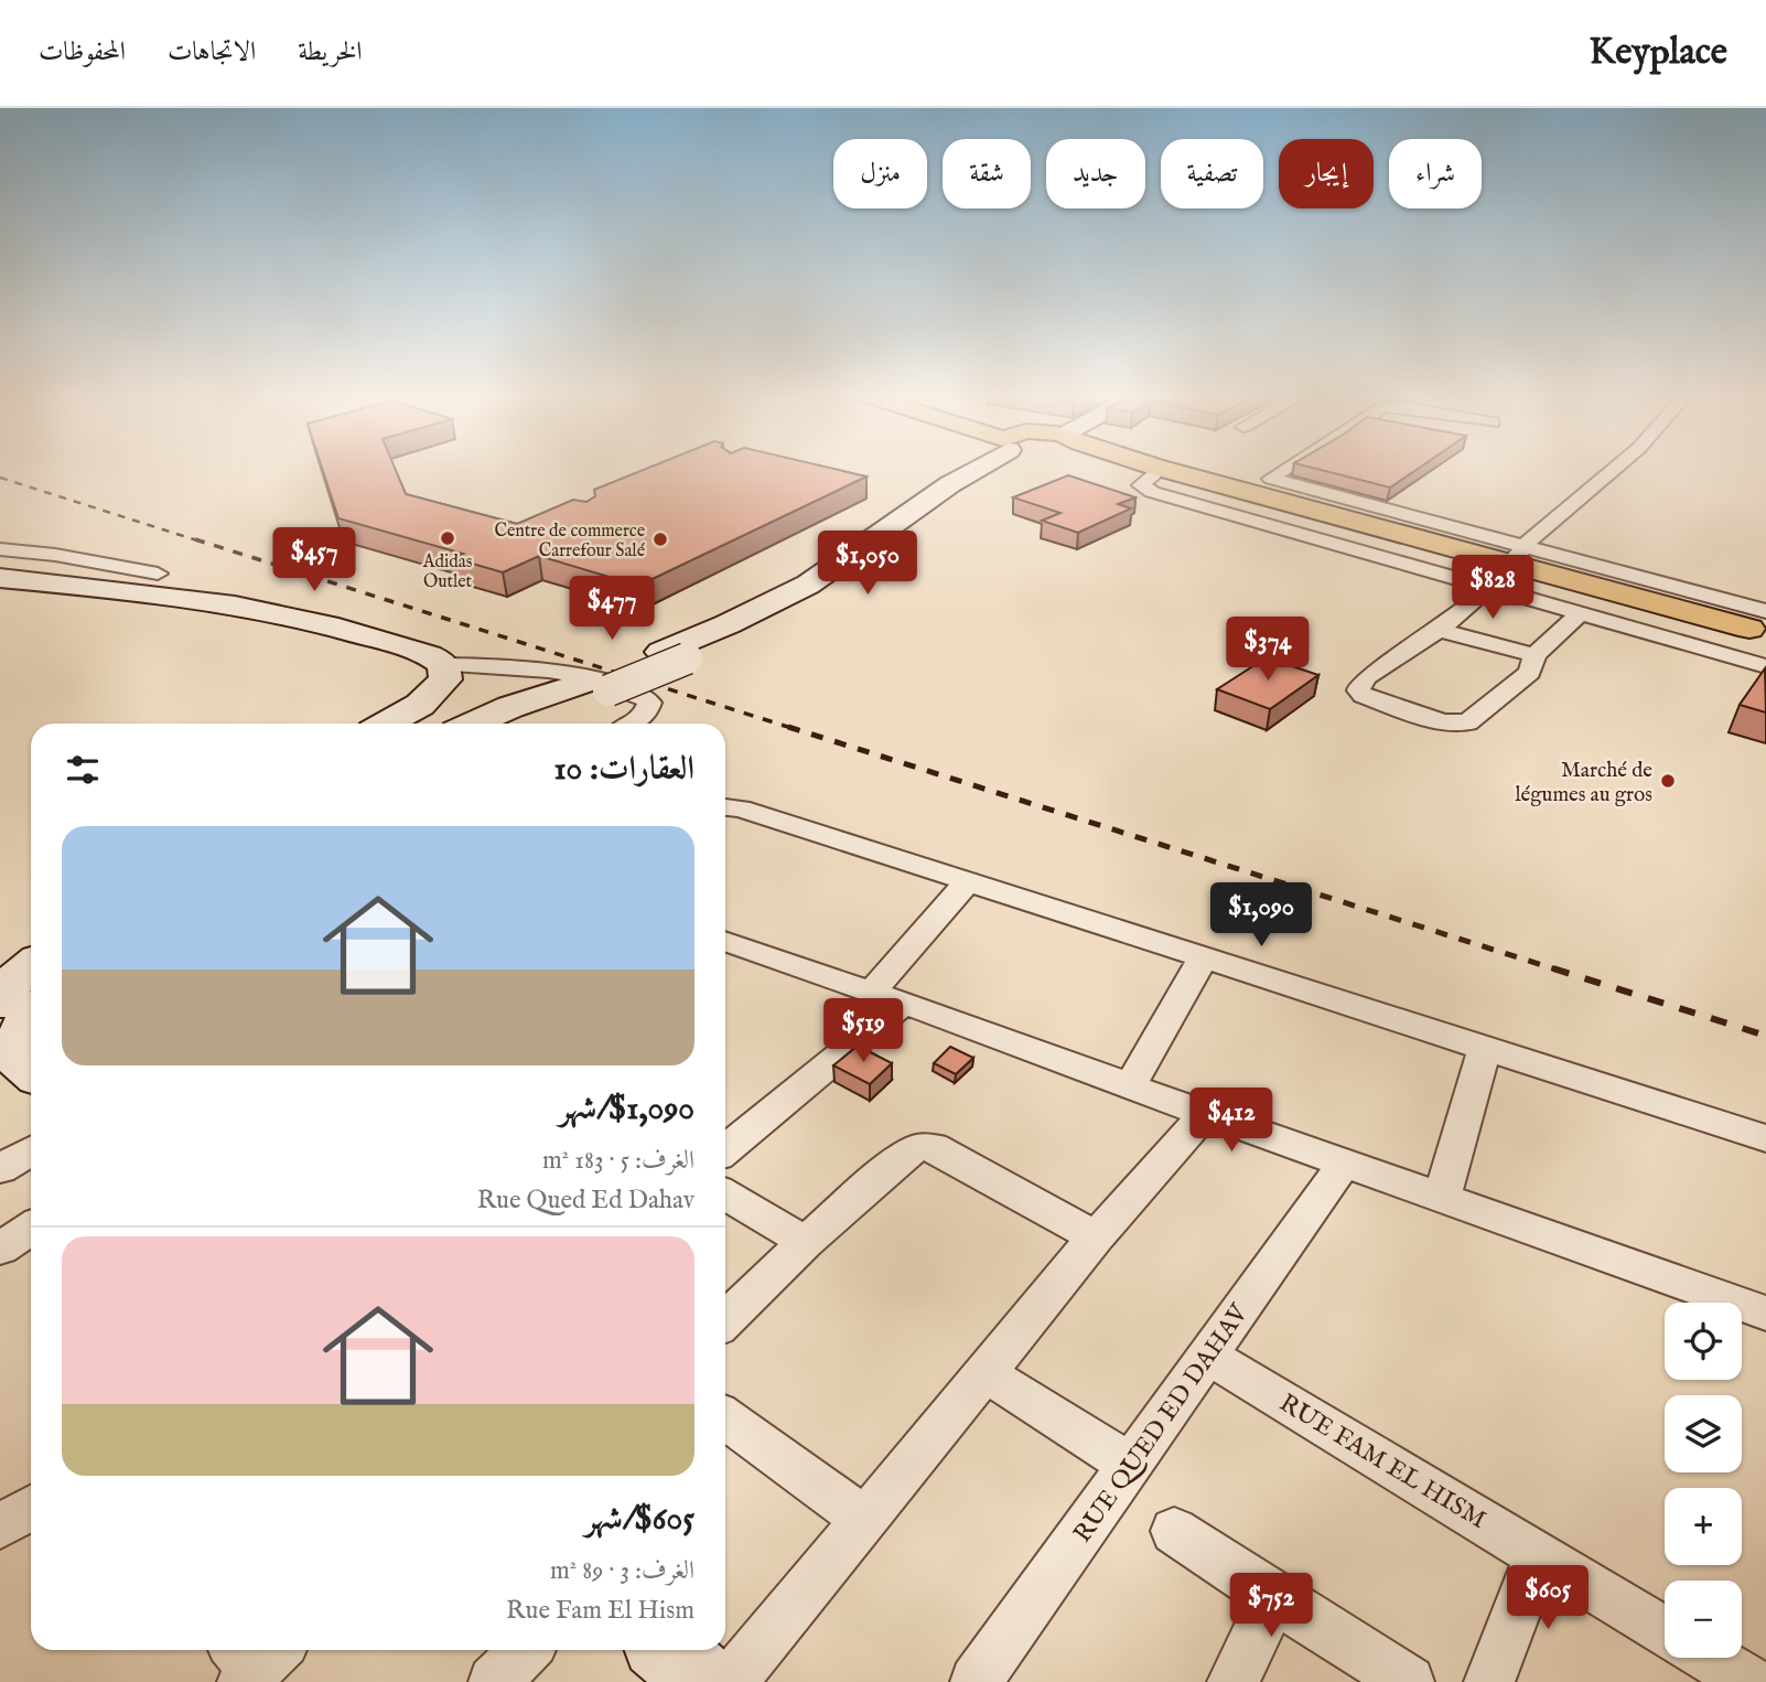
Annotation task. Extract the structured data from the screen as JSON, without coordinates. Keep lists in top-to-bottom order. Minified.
{"streets":{"street":["RUE QUED ED DAHAV","RUE FAM EL HISM"]},"crossings":[["RUE QUED ED DAHAV","RUE FAM EL HISM"]],"places":["Adidas Outlet","Centre de commerce Carrefour Salé","Marché de légumes au gros"],"page":{"header":"Keyplace","nav":["الخريطة","الاتجاهات","المحفوظات"],"chip":["شراء","إيجار","تصفية","جديد","شقة","منزل"],"price":["$457","$1,050","$828","$477","$374","$1,090","$519","$412","$605","$752"],"heading":"العقارات: 10","list":[{"name":"$1,090/شهر","note":"الغرف: 5 · 183 m² · Rue Qued Ed Dahav"},{"name":"$605/شهر","note":"الغرف: 3 · 89 m² · Rue Fam El Hism"}],"map_buttons":["+","−"]}}
